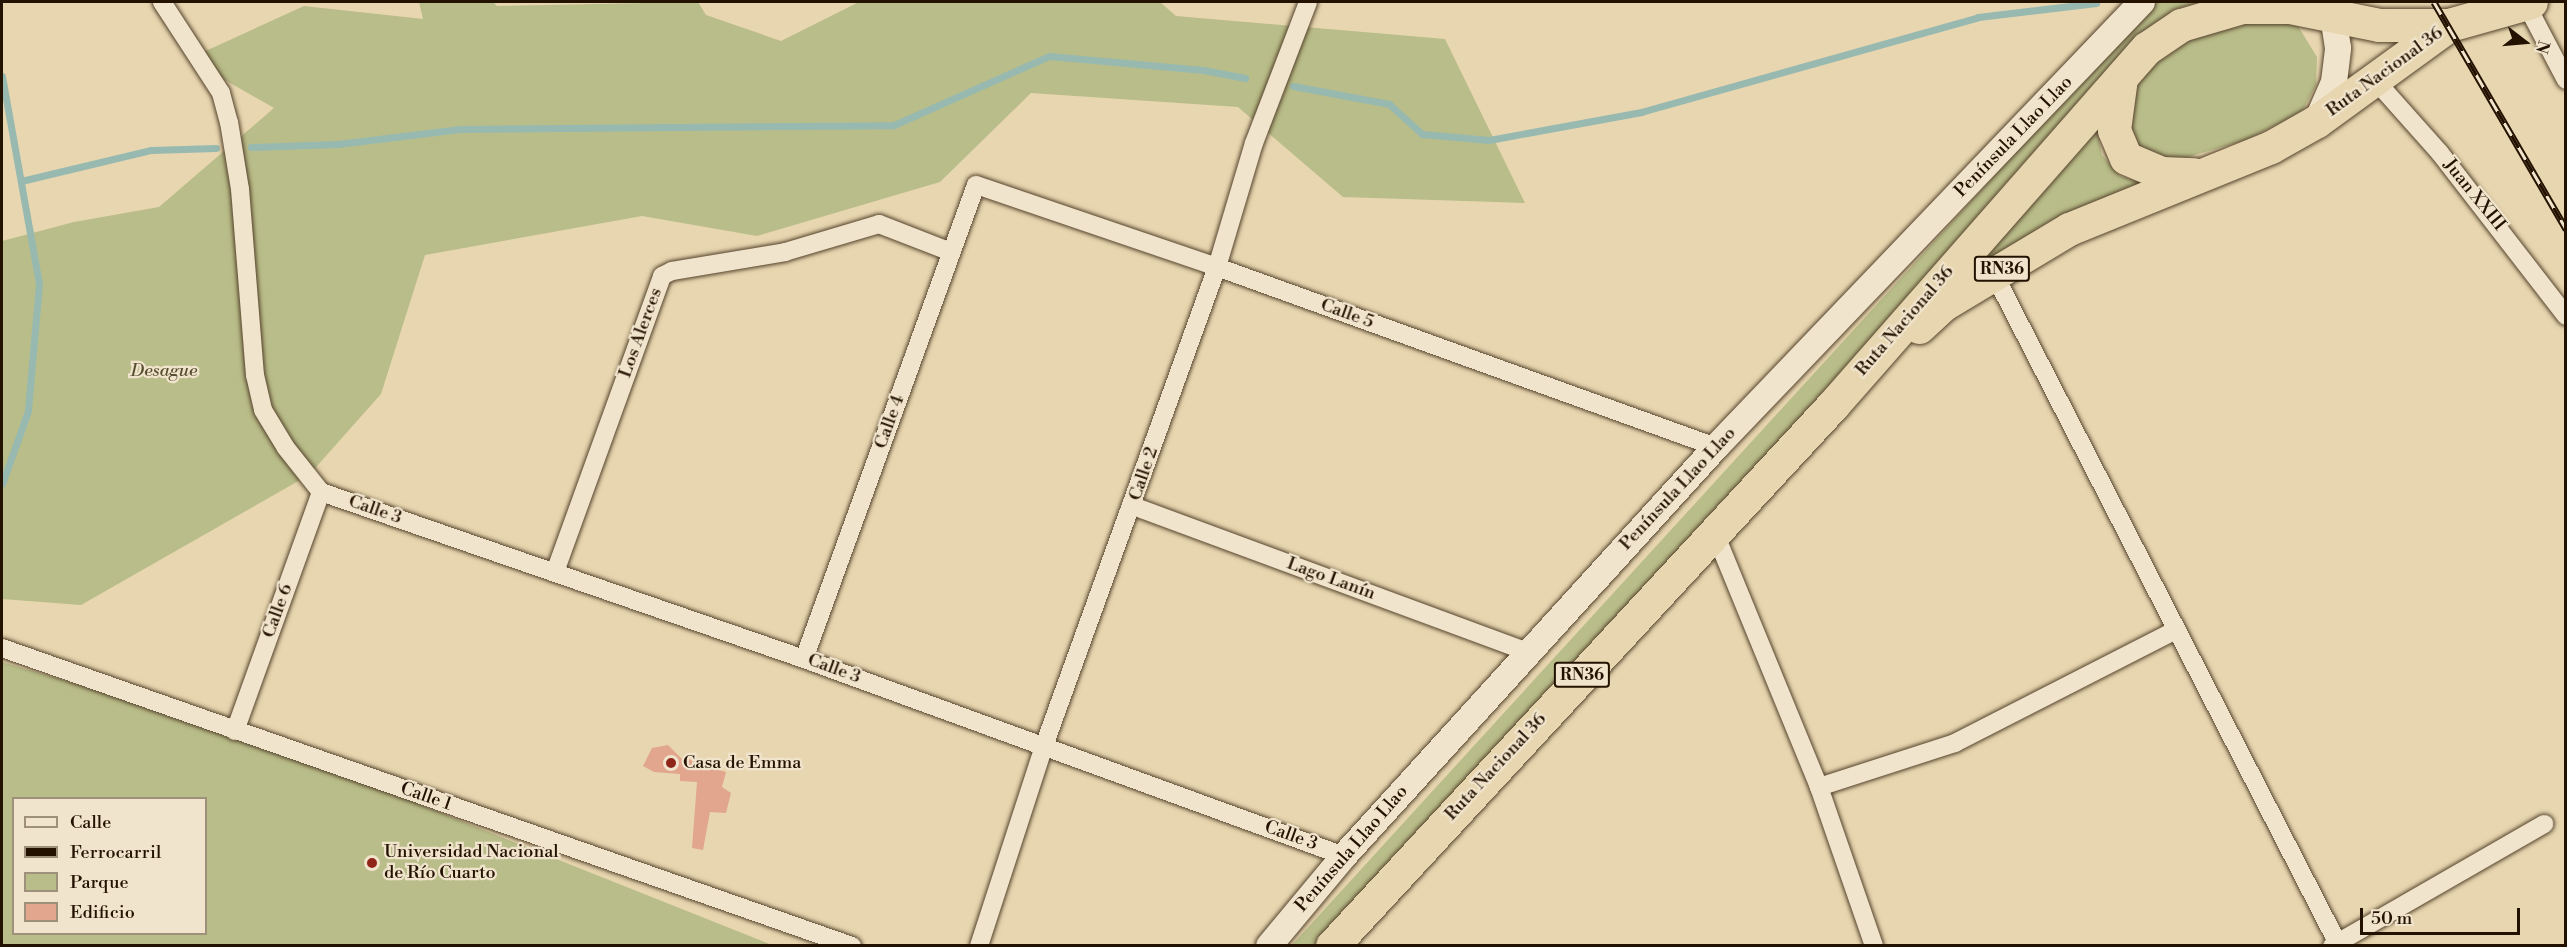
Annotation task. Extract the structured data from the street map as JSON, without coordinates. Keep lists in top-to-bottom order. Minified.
{"streets":{"highway":["Ruta Nacional 36","RN36"],"main road":["Península Llao Llao"],"street":["Juan XXIII","Calle 5","Los Alerces","Calle 4","Calle 2","Calle 3","Lago Lanín","Calle 6","Calle 1"]},"crossings":[["Ruta Nacional 36","Juan XXIII"],["Ruta Nacional 36","RN36"],["Península Llao Llao","Calle 5"],["Península Llao Llao","Calle 3"],["Península Llao Llao","Lago Lanín"],["Calle 5","Calle 4"],["Calle 5","Calle 2"],["Los Alerces","Calle 4"],["Los Alerces","Calle 3"],["Calle 4","Calle 3"],["Calle 2","Calle 3"],["Calle 2","Lago Lanín"],["Calle 3","Calle 6"],["Calle 6","Calle 1"]],"parks":["Desague"],"places":["Casa de Emma","Universidad Nacional de Río Cuarto"],"legend":["Calle","Ferrocarril","Parque","Edificio"],"scale_bar":"50 m","north":"right"}
